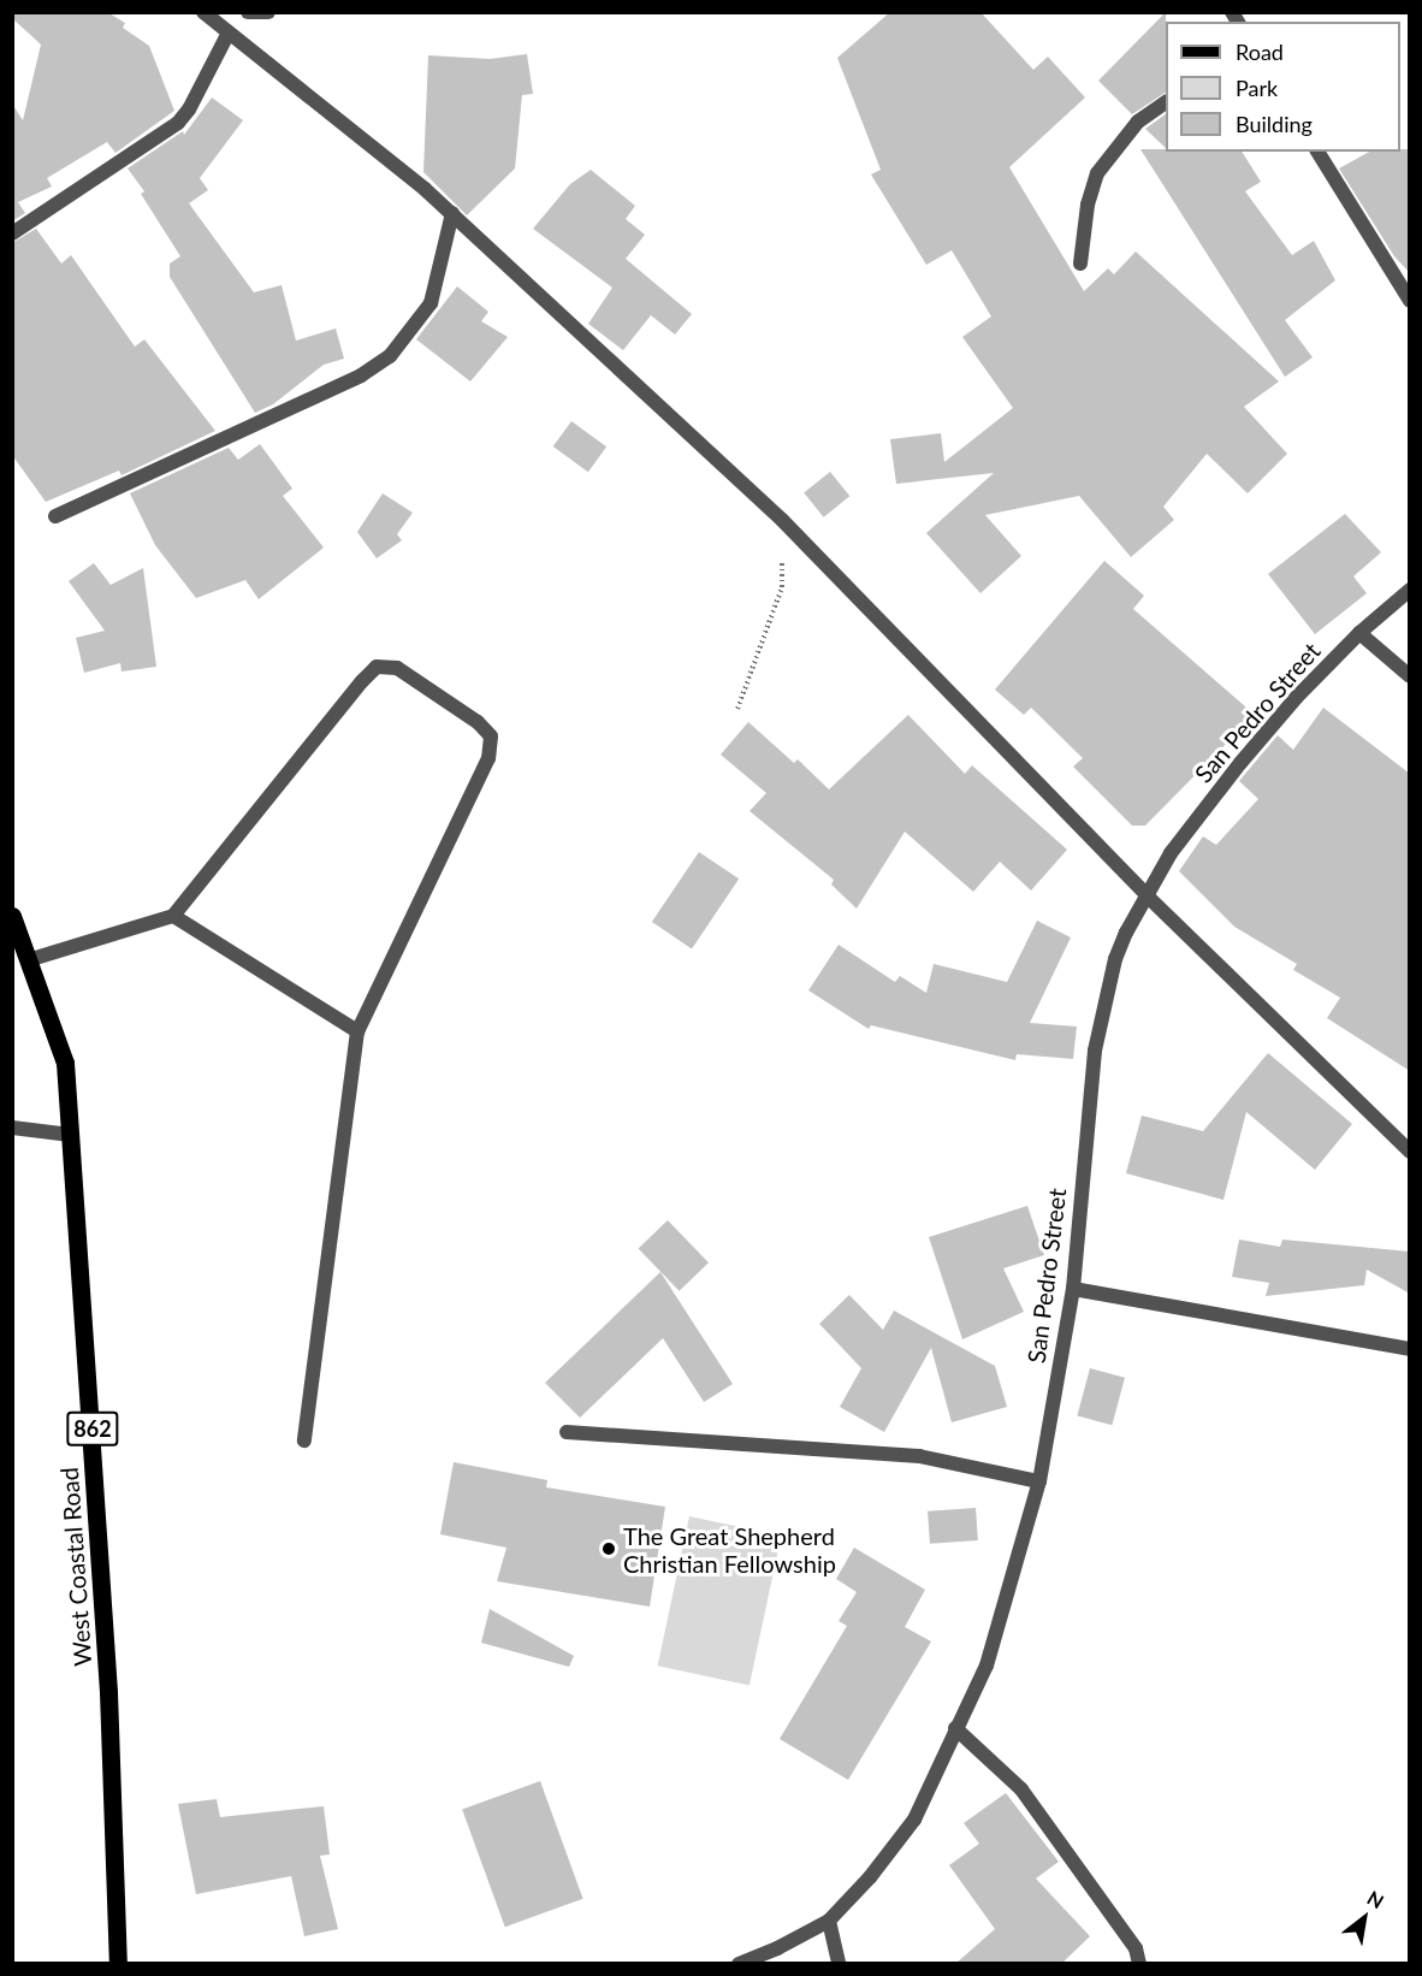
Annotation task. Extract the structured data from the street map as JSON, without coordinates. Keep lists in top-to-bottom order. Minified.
{"streets":{"main road":["862","West Coastal Road"],"street":["San Pedro Street"]},"places":["The Great Shepherd Christian Fellowship"],"legend":["Road","Park","Building"],"north":"top right"}
